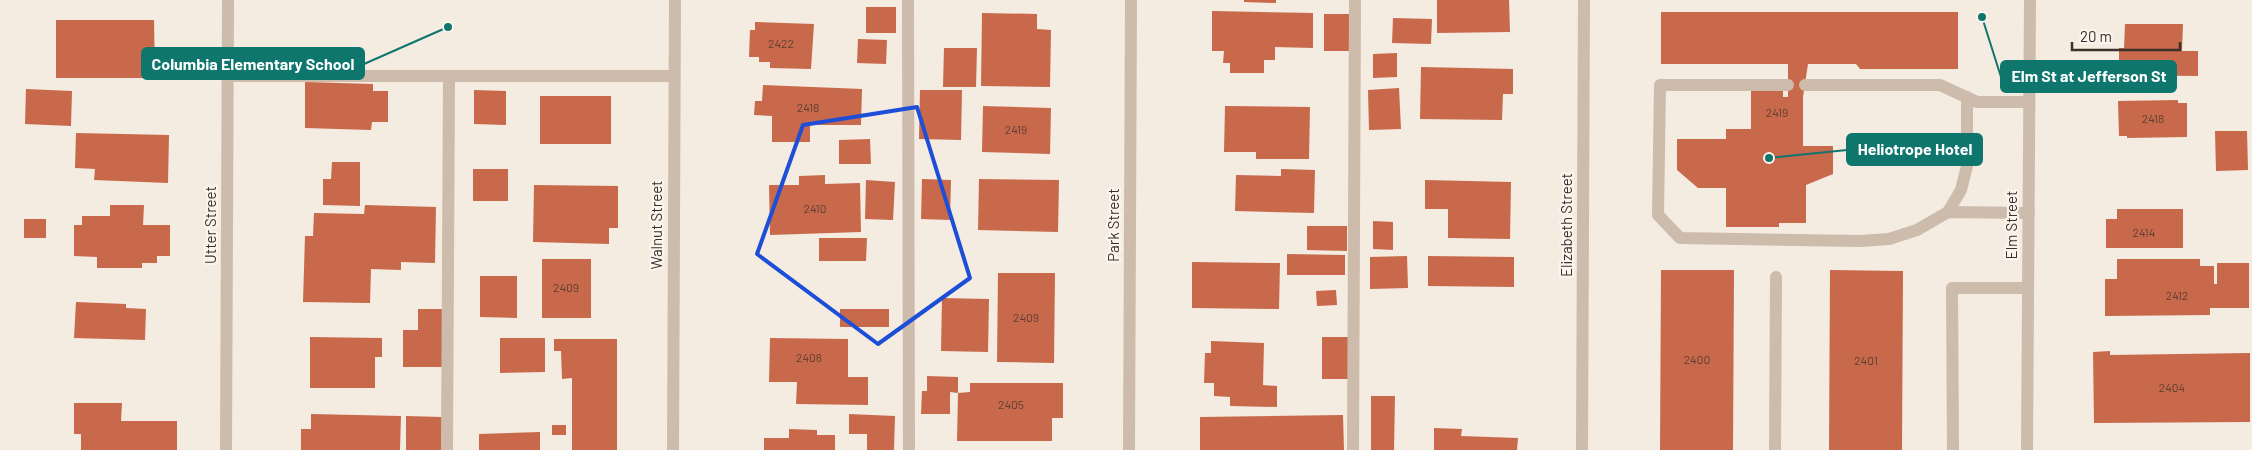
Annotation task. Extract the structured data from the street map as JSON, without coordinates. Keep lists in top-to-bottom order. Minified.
{"streets":{"street":["Utter Street","Walnut Street","Park Street","Elizabeth Street","Elm Street"]},"places":["Elm St at Jefferson St","Columbia Elementary School","Heliotrope Hotel"],"house_numbers":["2422","2418","2419","2418","2419","2410","2414","2409","2412","2409","2408","2400","2401","2404","2405"],"scale_bar":"20 m"}
